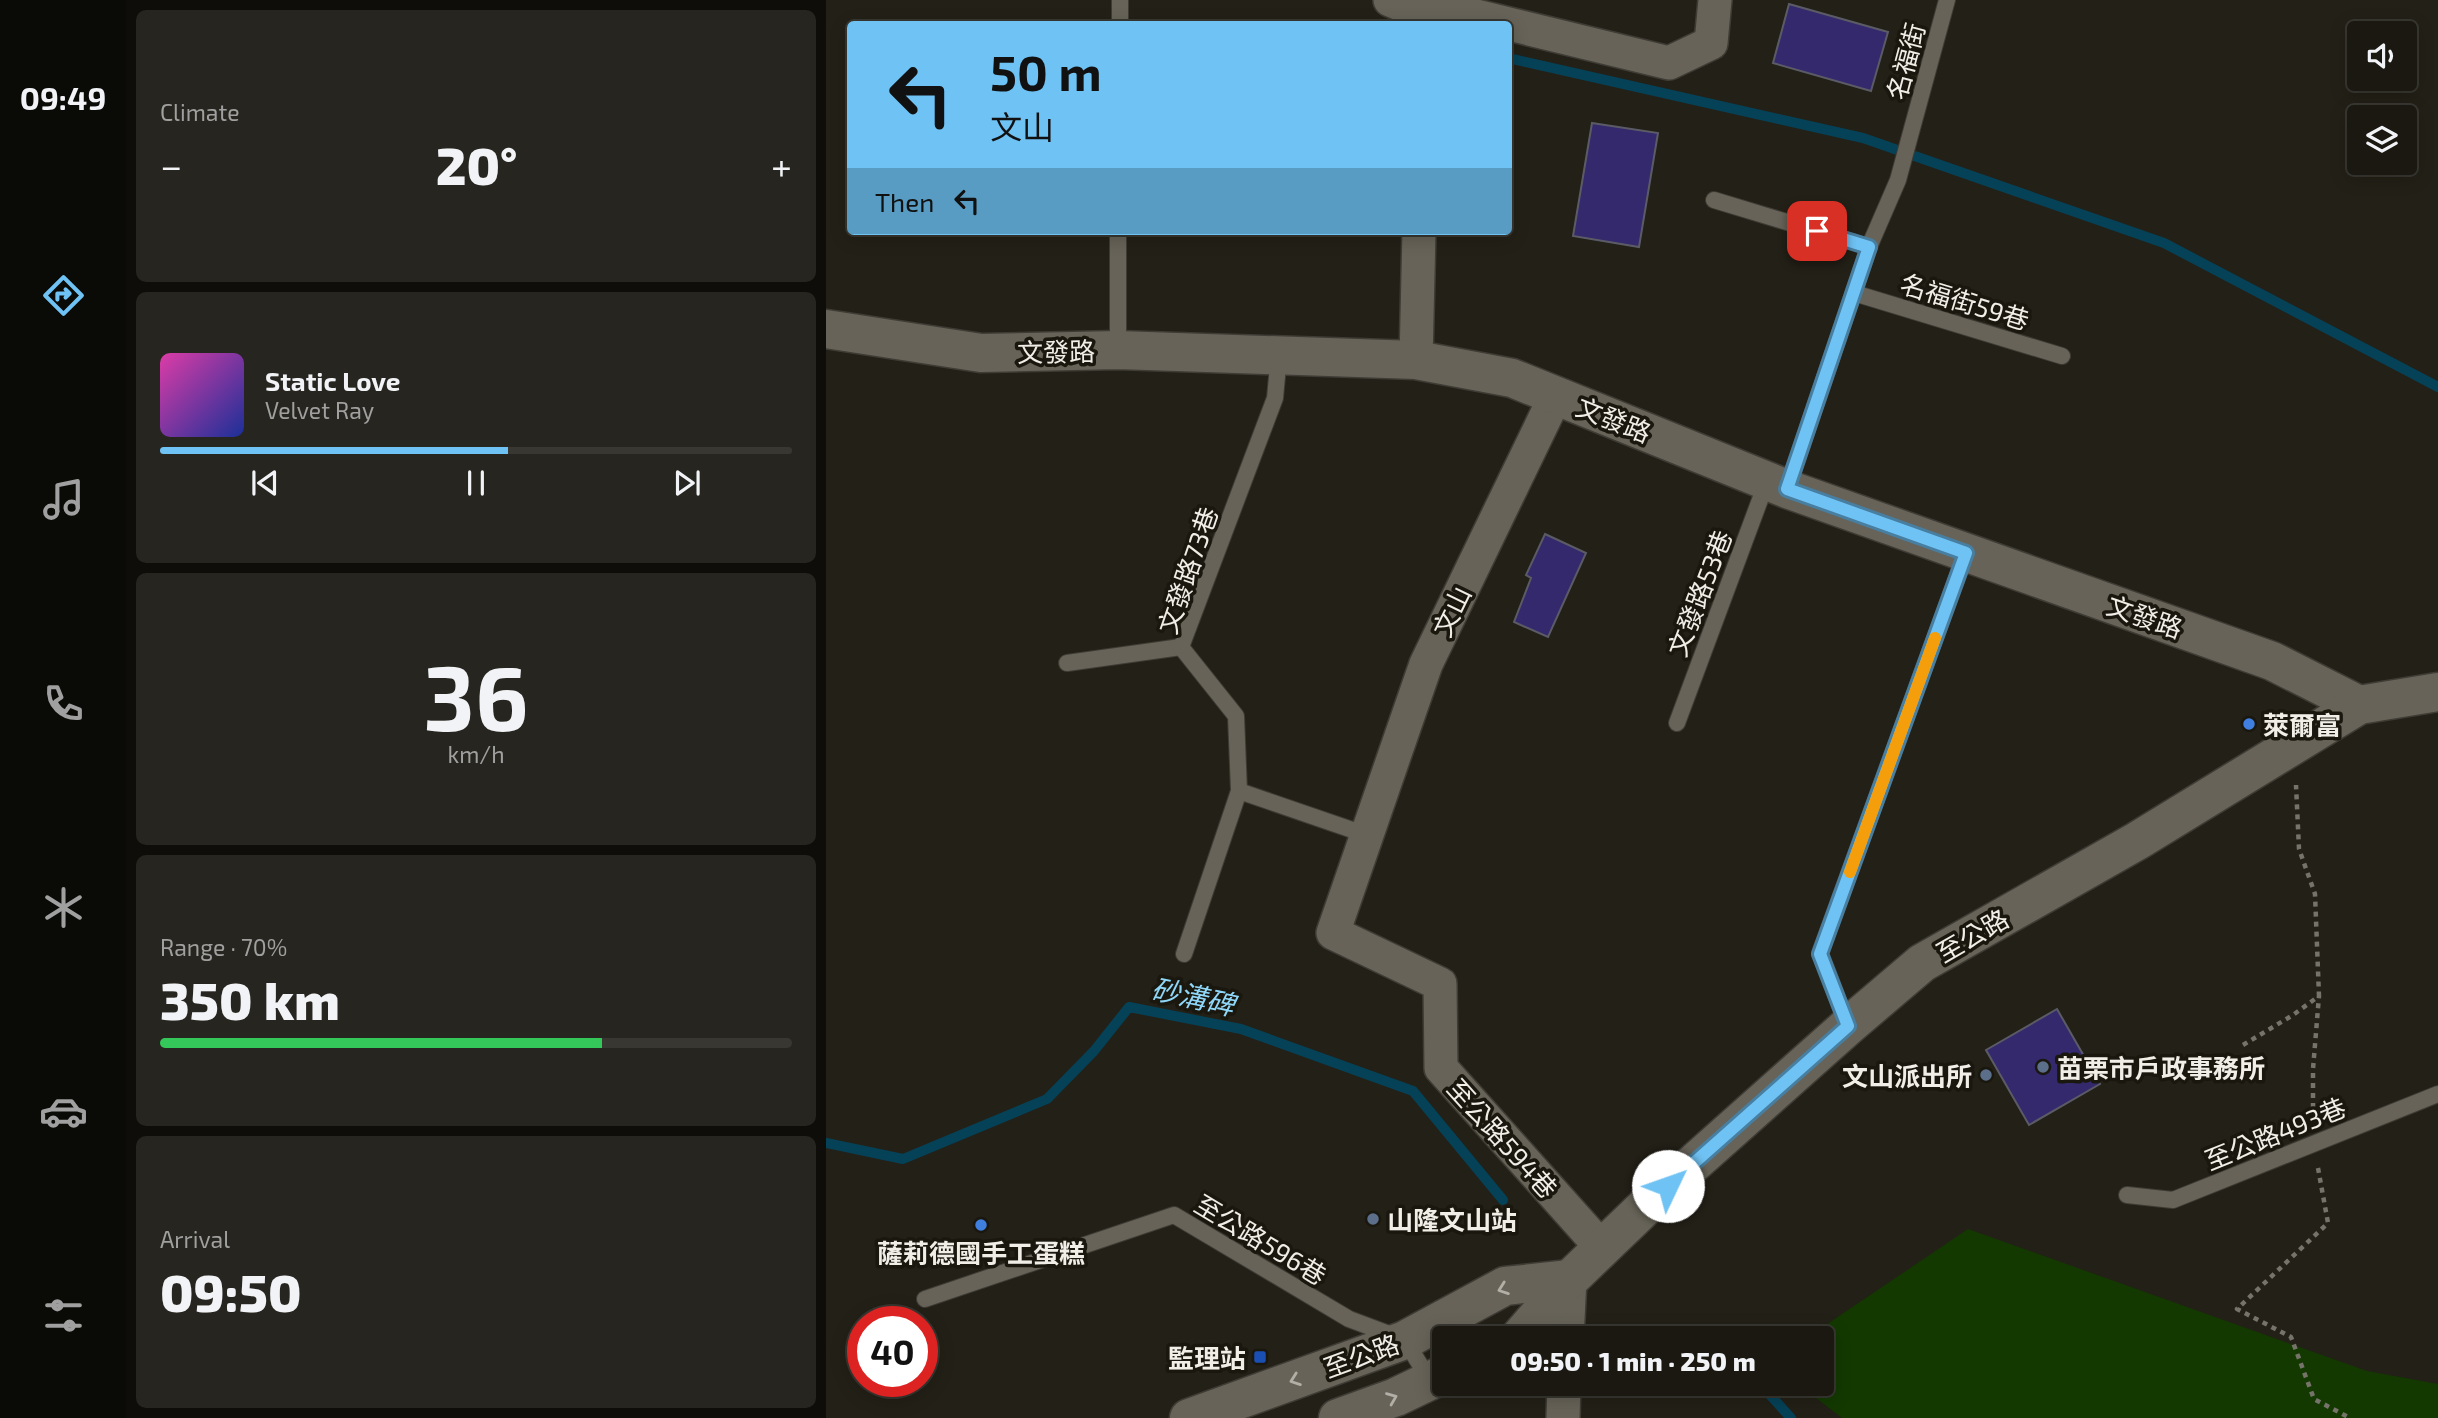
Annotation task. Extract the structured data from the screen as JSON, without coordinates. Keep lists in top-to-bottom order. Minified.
{"streets":{"street":["文發路","文山","至公路","至公路594巷"],"lane":["名福街","名福街59巷","文發路73巷","文發路53巷","至公路493巷","至公路596巷"]},"crossings":[["文發路","文發路73巷"],["文發路","文發路53巷"],["文發路","文山"],["文發路","至公路"],["文山","至公路594巷"],["至公路","至公路594巷"],["至公路","至公路596巷"]],"water":["砂溝碑"],"places":{"other":["萊爾富","苗栗市戶政事務所","文山派出所","山隆文山站","薩莉德國手工蛋糕"],"transit":["監理站"]},"page":{"tabs":"09:49","tile":["Climate",["36","km/h"],["Range · 70%","350 km"],["Arrival","09:50"]],"turn":["50 m","文山"],"heat":["−","20°","+"],"then":"Then","song":["Static Love","Velvet Ray"],"limit":"40","trip":"09:50 · 1 min · 250 m"}}
